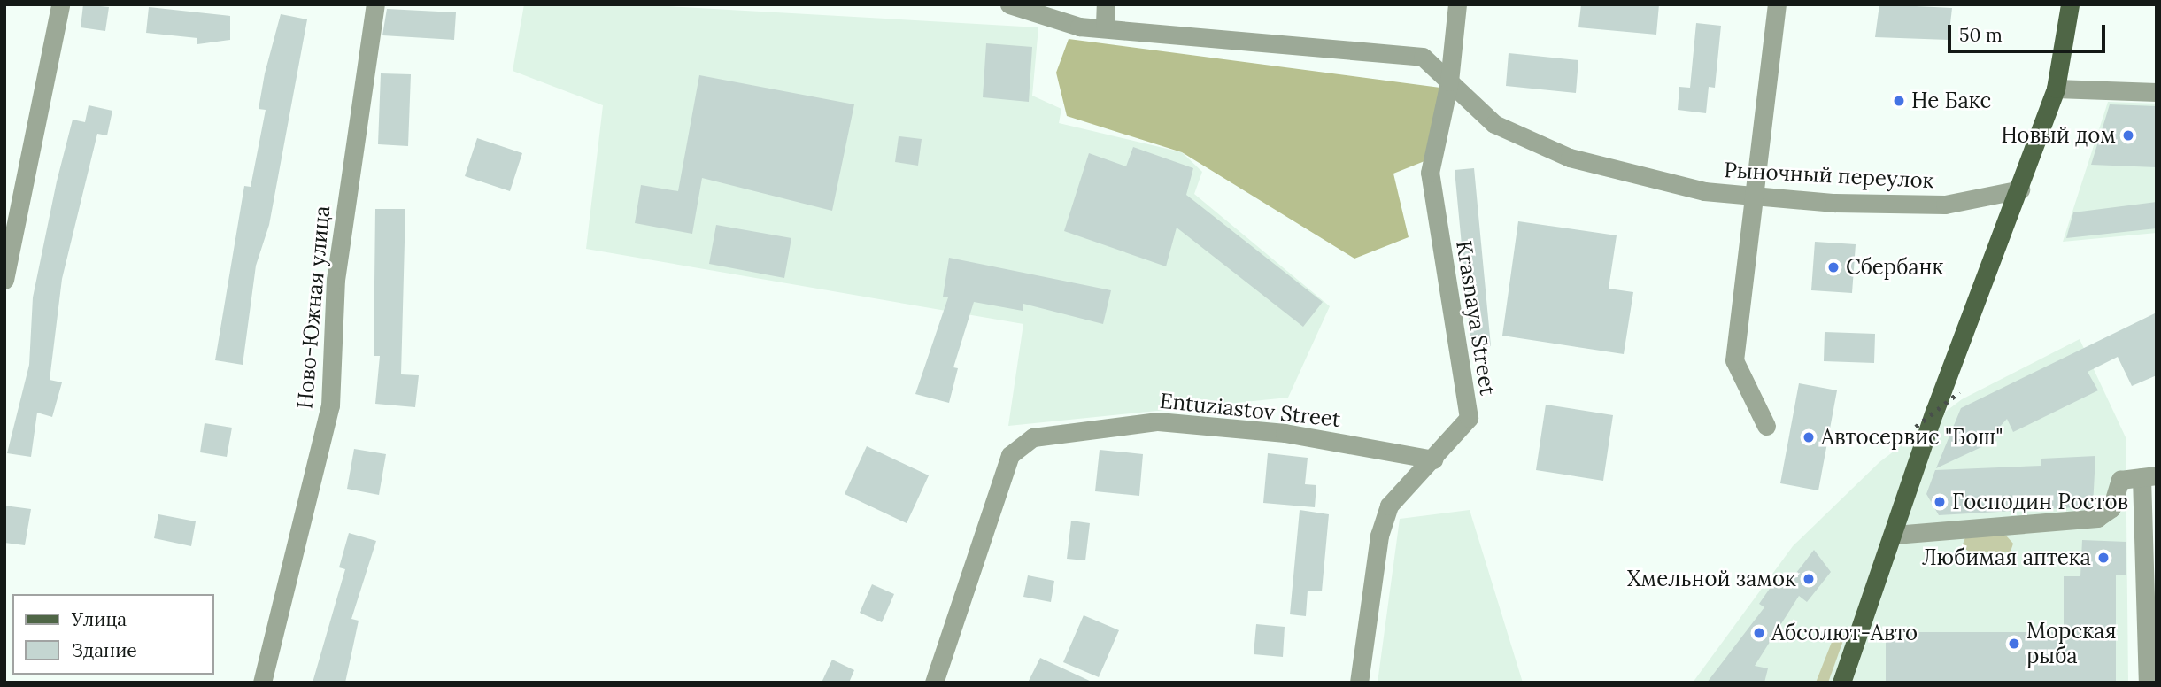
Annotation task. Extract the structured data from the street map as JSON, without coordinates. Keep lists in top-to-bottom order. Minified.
{"streets":{"street":["Рыночный переулок","Ново-Южная улица","Krasnaya Street","Entuziastov Street"]},"crossings":[["Рыночный переулок","Krasnaya Street"],["Krasnaya Street","Entuziastov Street"]],"places":["Не Бакс","Новый дом","Сбербанк","Автосервис \"Бош\"","Господин Ростов","Любимая аптека","Хмельной замок","Абсолют-Авто","Морская рыба"],"legend":["Улица","Здание"],"scale_bar":"50 m"}
